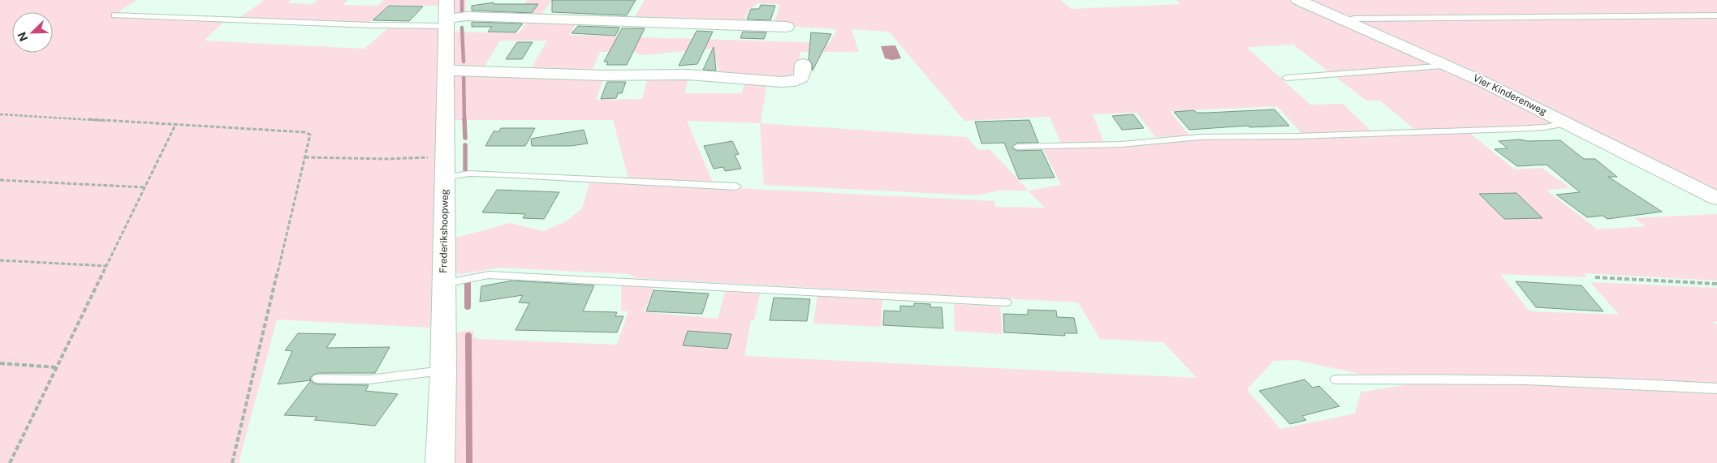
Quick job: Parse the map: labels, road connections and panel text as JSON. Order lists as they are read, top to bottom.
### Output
{
  "streets": {
    "street": ["Vier Kinderenweg", "Frederikshoopweg"]
  },
  "north": "bottom left"
}
